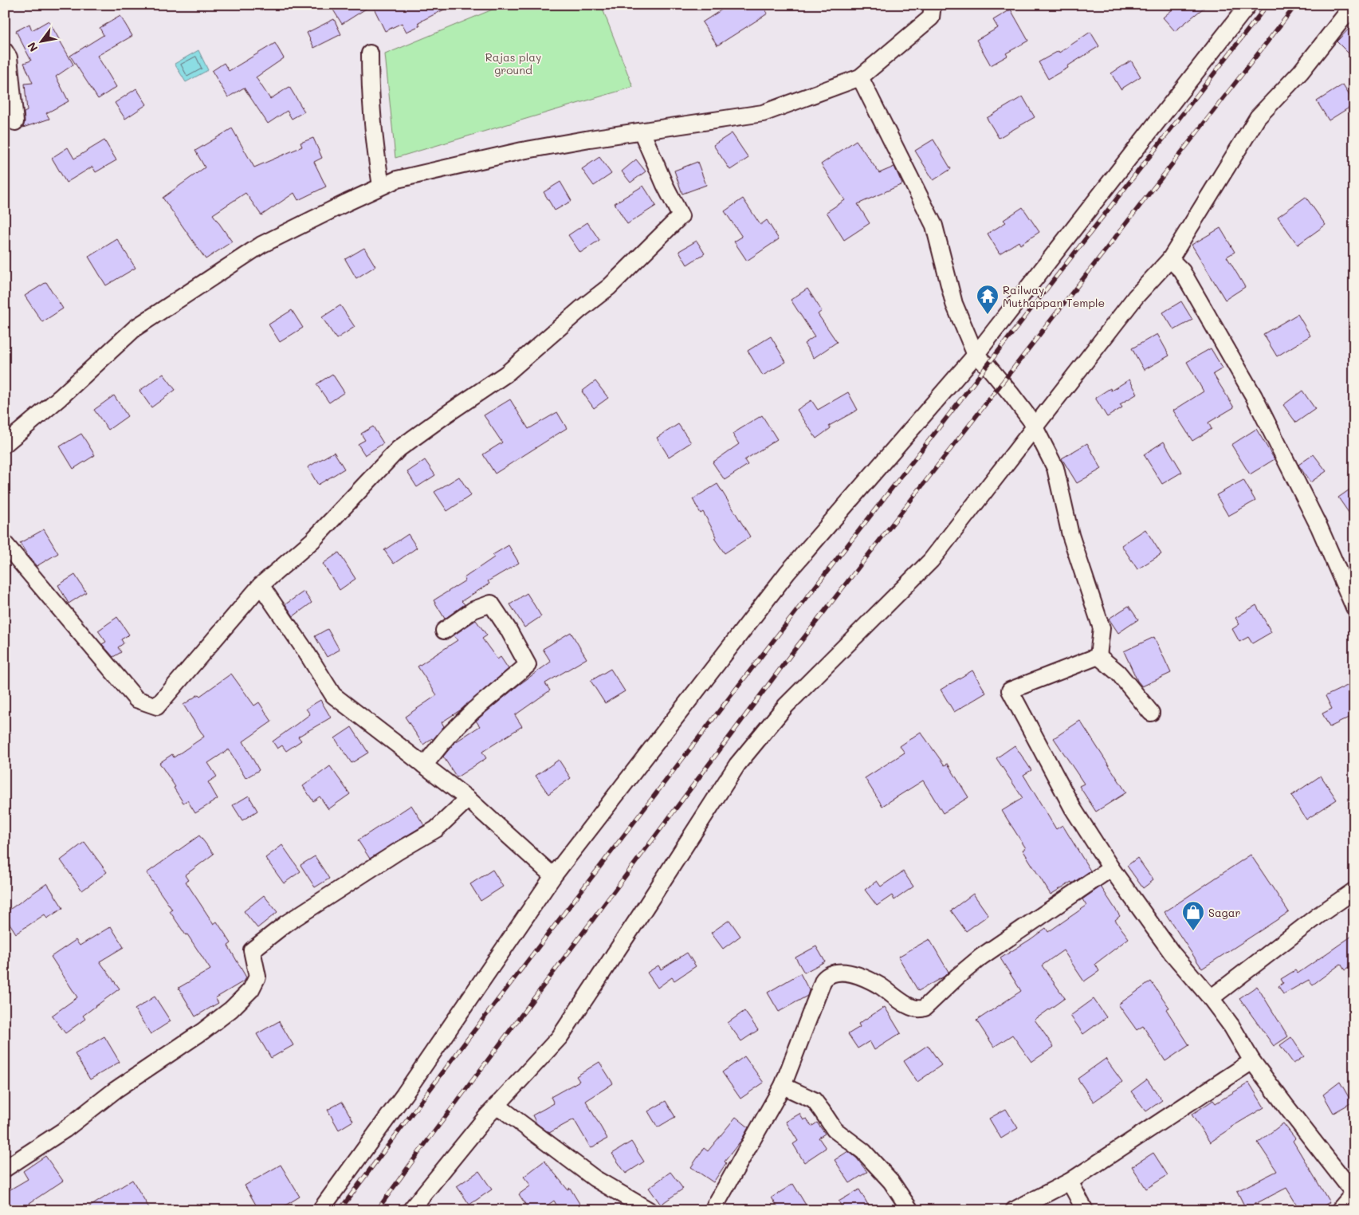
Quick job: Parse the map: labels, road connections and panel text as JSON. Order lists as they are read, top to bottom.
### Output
{
  "parks": ["Rajas play ground"],
  "places": {
    "temple": ["Railway Muthappan Temple"],
    "shop": ["Sagar"]
  },
  "north": "bottom left"
}
